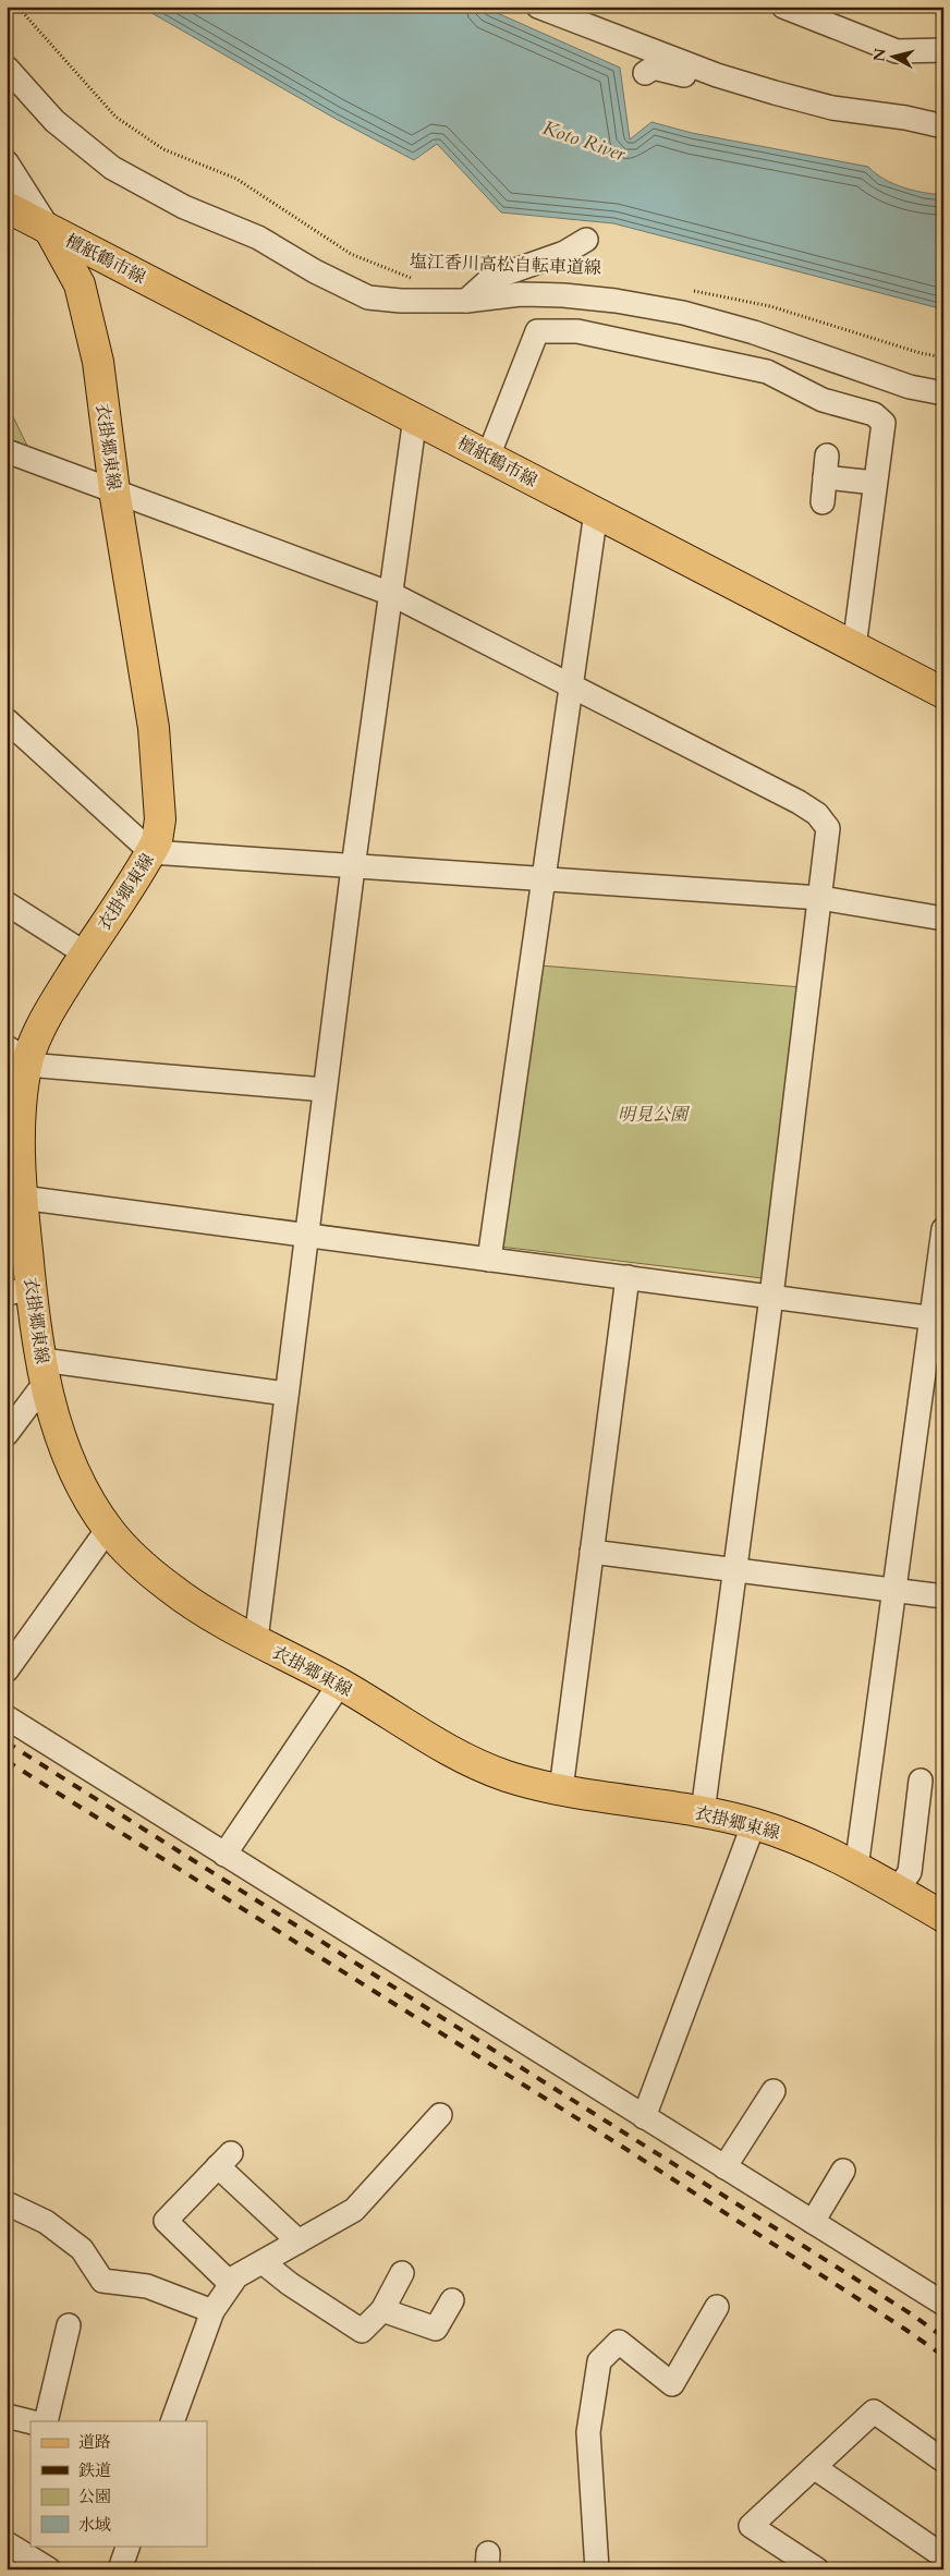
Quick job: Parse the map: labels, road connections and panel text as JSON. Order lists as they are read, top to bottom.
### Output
{
  "streets": {
    "main road": ["檀紙鶴市線", "衣掛郷東線"],
    "path": ["塩江香川高松自転車道線"]
  },
  "crossings": [
    ["檀紙鶴市線", "衣掛郷東線"]
  ],
  "water": ["Koto River"],
  "parks": ["明見公園"],
  "legend": [
    "道路",
    "鉄道",
    "公園",
    "水域"
  ],
  "north": "left"
}
